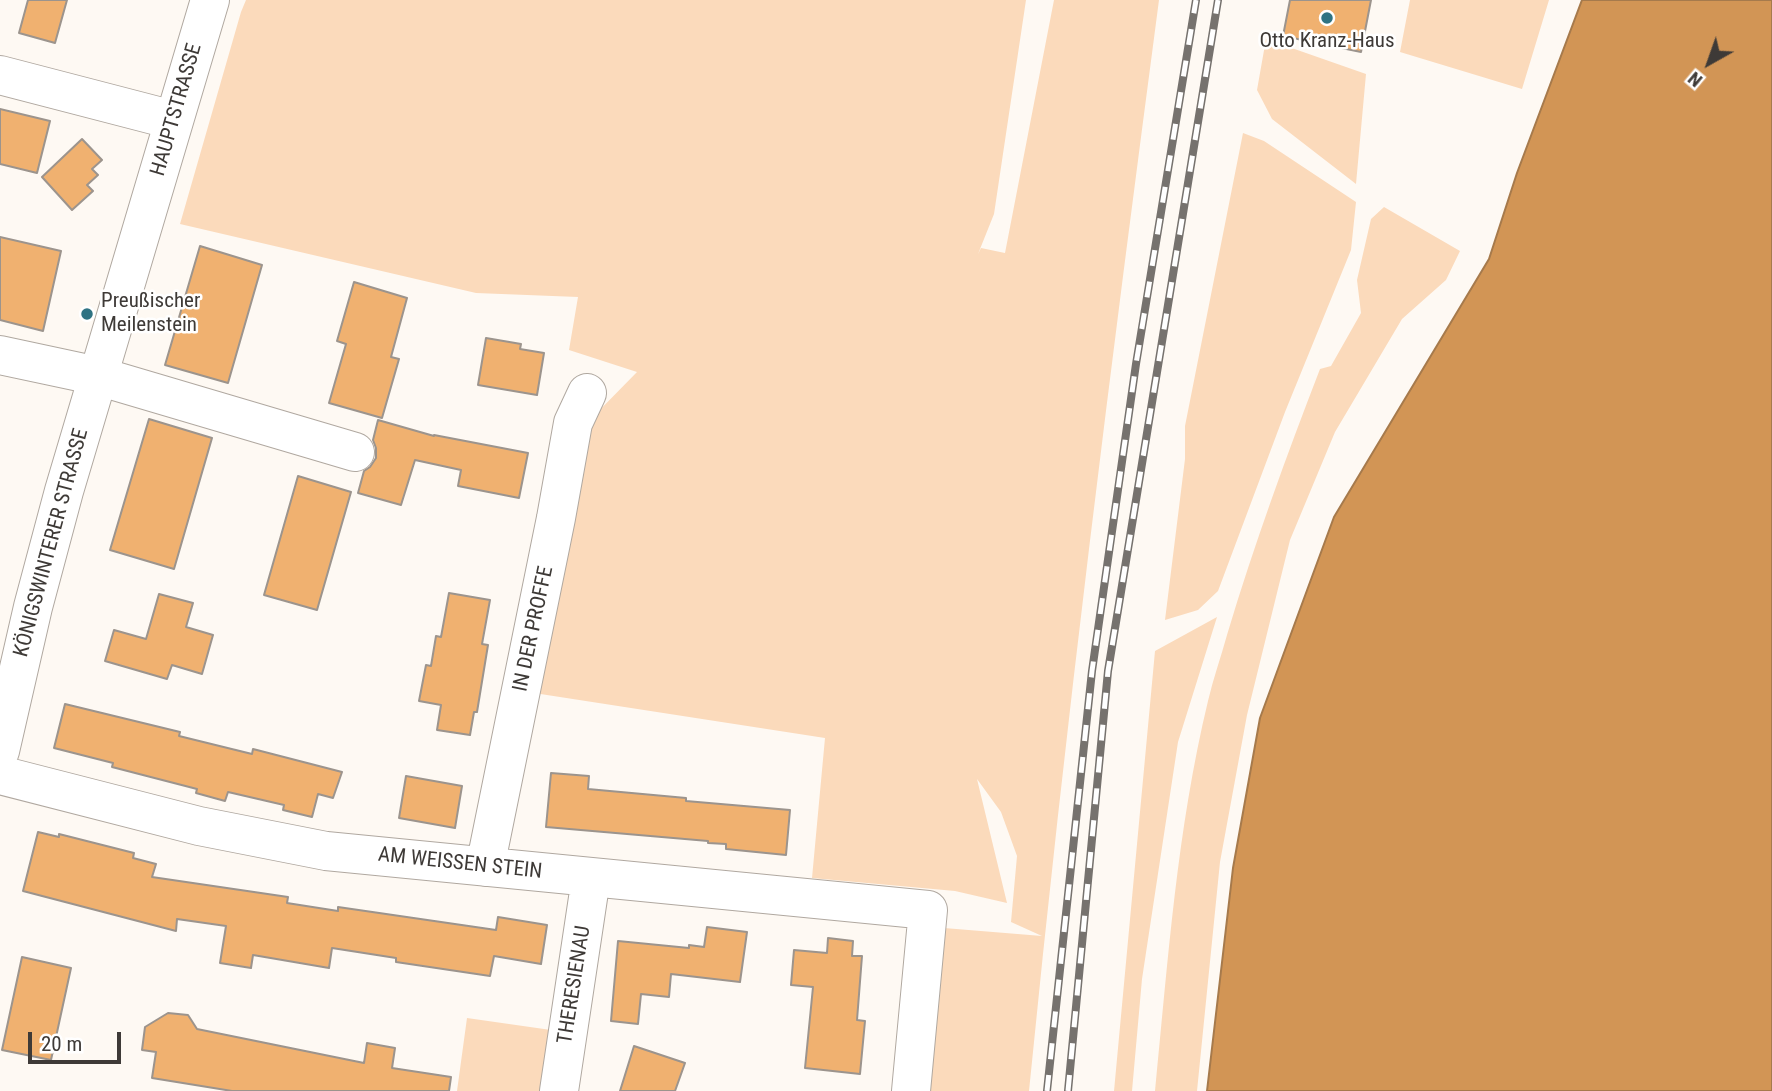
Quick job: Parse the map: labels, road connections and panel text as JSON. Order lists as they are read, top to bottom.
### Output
{
  "streets": {
    "street": [
      "HAUPTSTRASSE",
      "KÖNIGSWINTERER STRASSE",
      "IN DER PROFFE",
      "AM WEISSEN STEIN",
      "THERESIENAU"
    ]
  },
  "crossings": [
    ["HAUPTSTRASSE", "KÖNIGSWINTERER STRASSE"],
    ["IN DER PROFFE", "AM WEISSEN STEIN"],
    ["AM WEISSEN STEIN", "THERESIENAU"]
  ],
  "places": ["Otto Kranz-Haus", "Preußischer Meilenstein"],
  "scale_bar": "20 m",
  "north": "bottom left"
}
